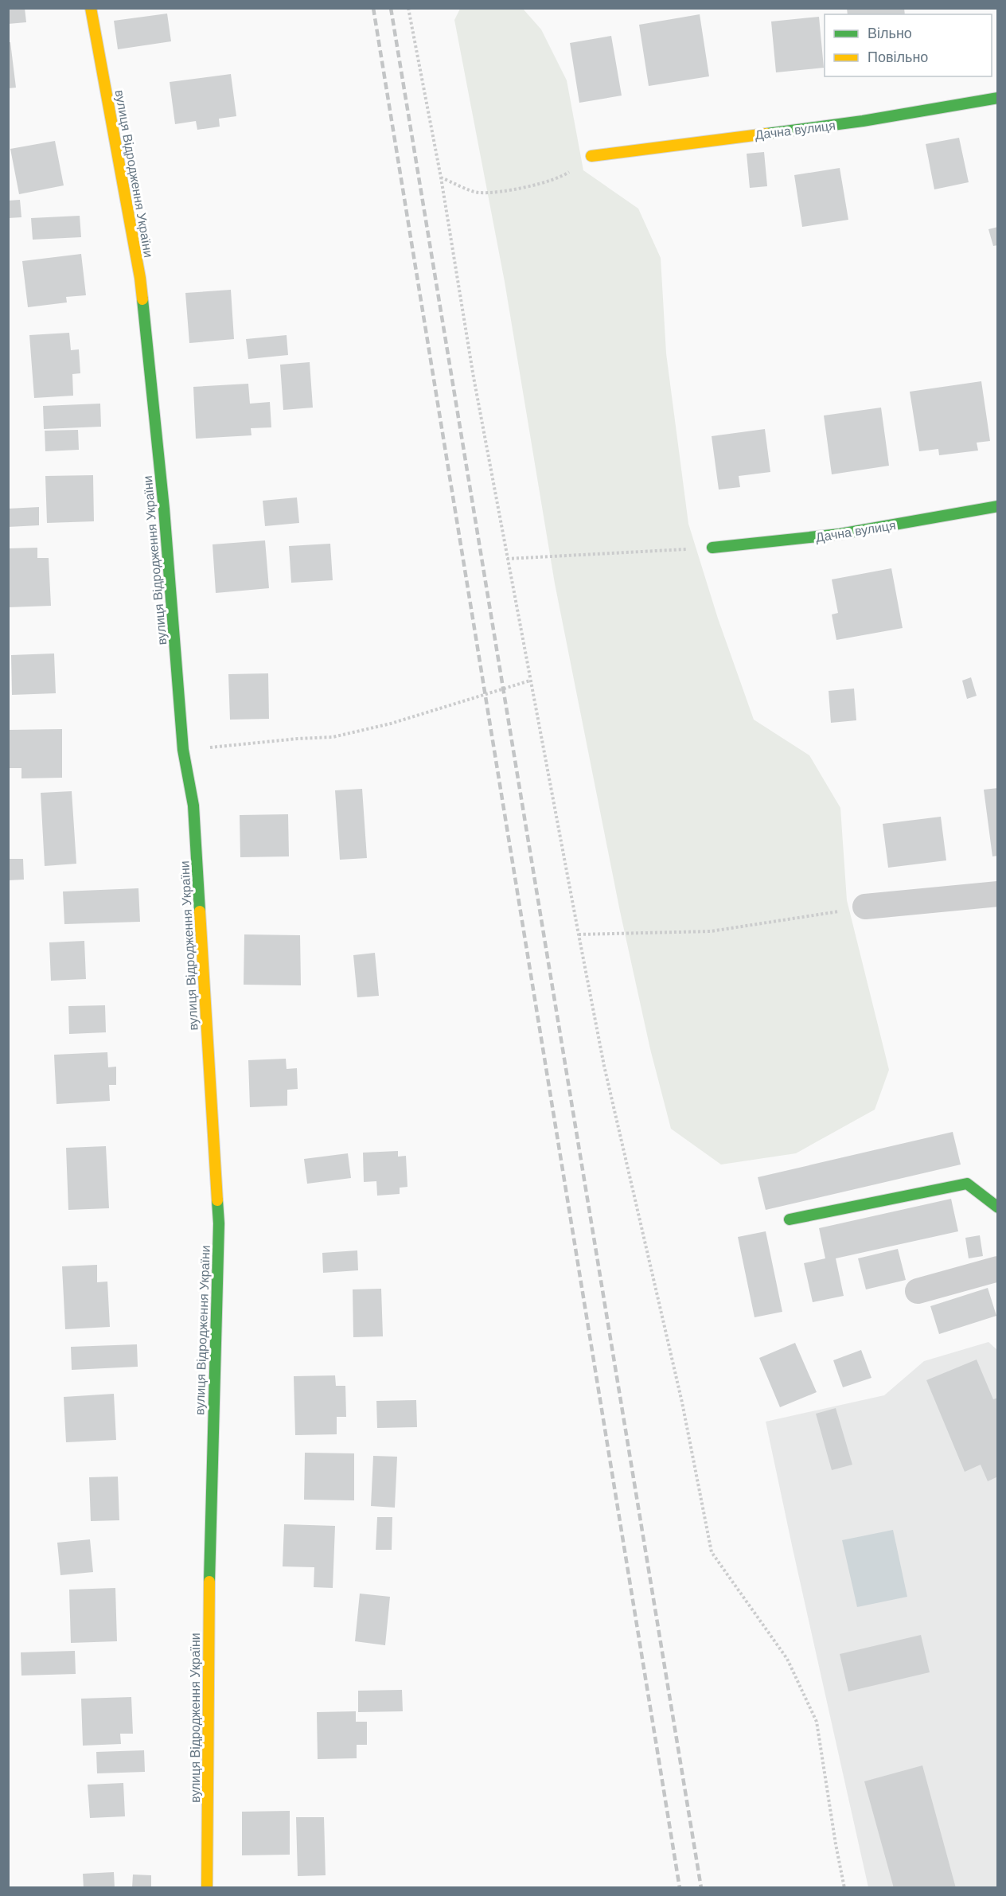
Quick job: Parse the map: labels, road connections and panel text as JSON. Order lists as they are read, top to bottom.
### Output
{
  "streets": {
    "street": ["Дачна вулиця", "вулиця Відродження України"]
  },
  "legend": ["Вільно", "Повільно"]
}
